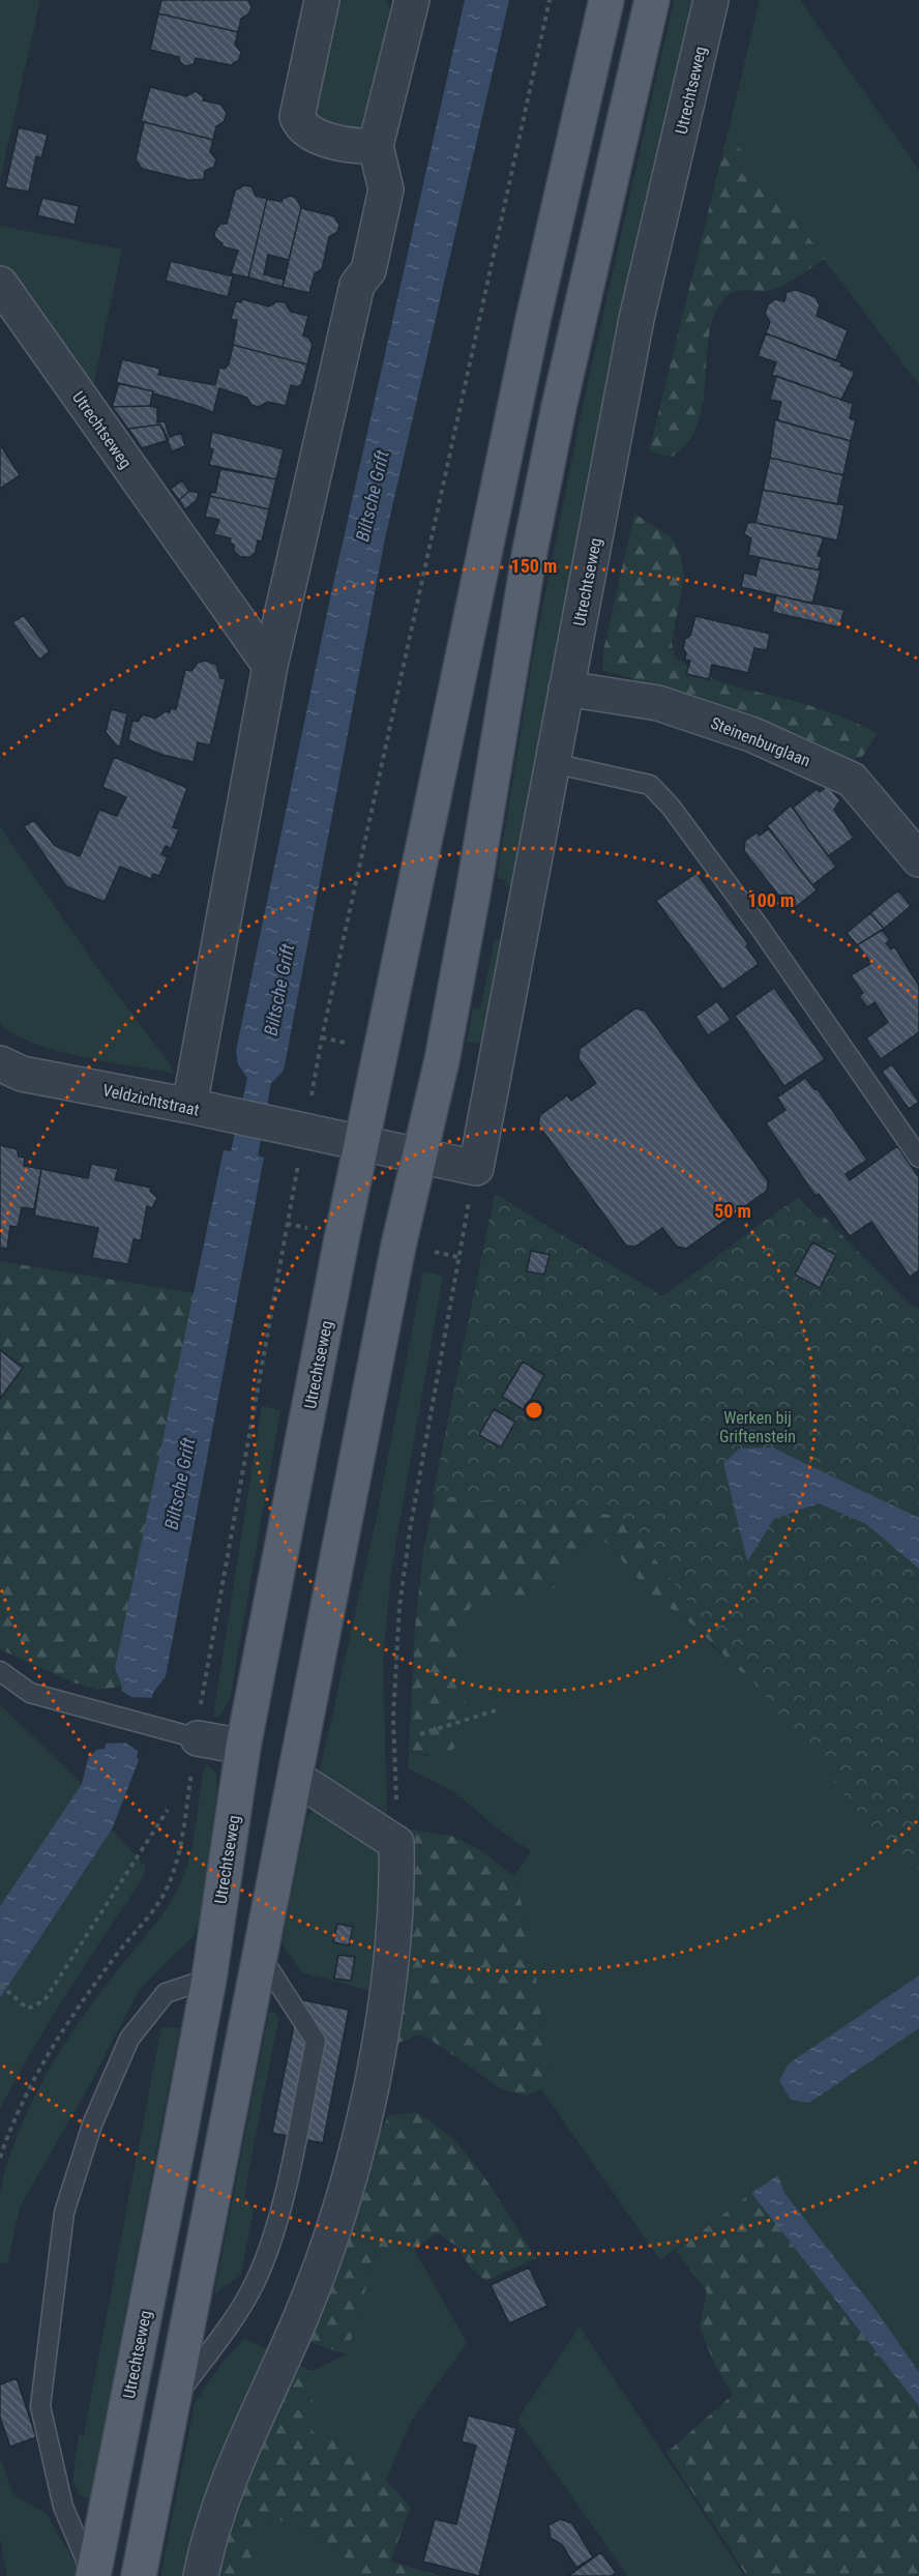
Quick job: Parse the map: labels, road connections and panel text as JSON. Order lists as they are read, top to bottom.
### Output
{
  "streets": {
    "main road": ["Utrechtseweg"],
    "street": ["Steinenburglaan", "Veldzichtstraat"]
  },
  "crossings": [
    ["Utrechtseweg", "Steinenburglaan"]
  ],
  "water": ["Biltsche Grift"],
  "parks": ["Werken bij Griftenstein"],
  "rings": ["150 m", "100 m", "50 m"]
}
